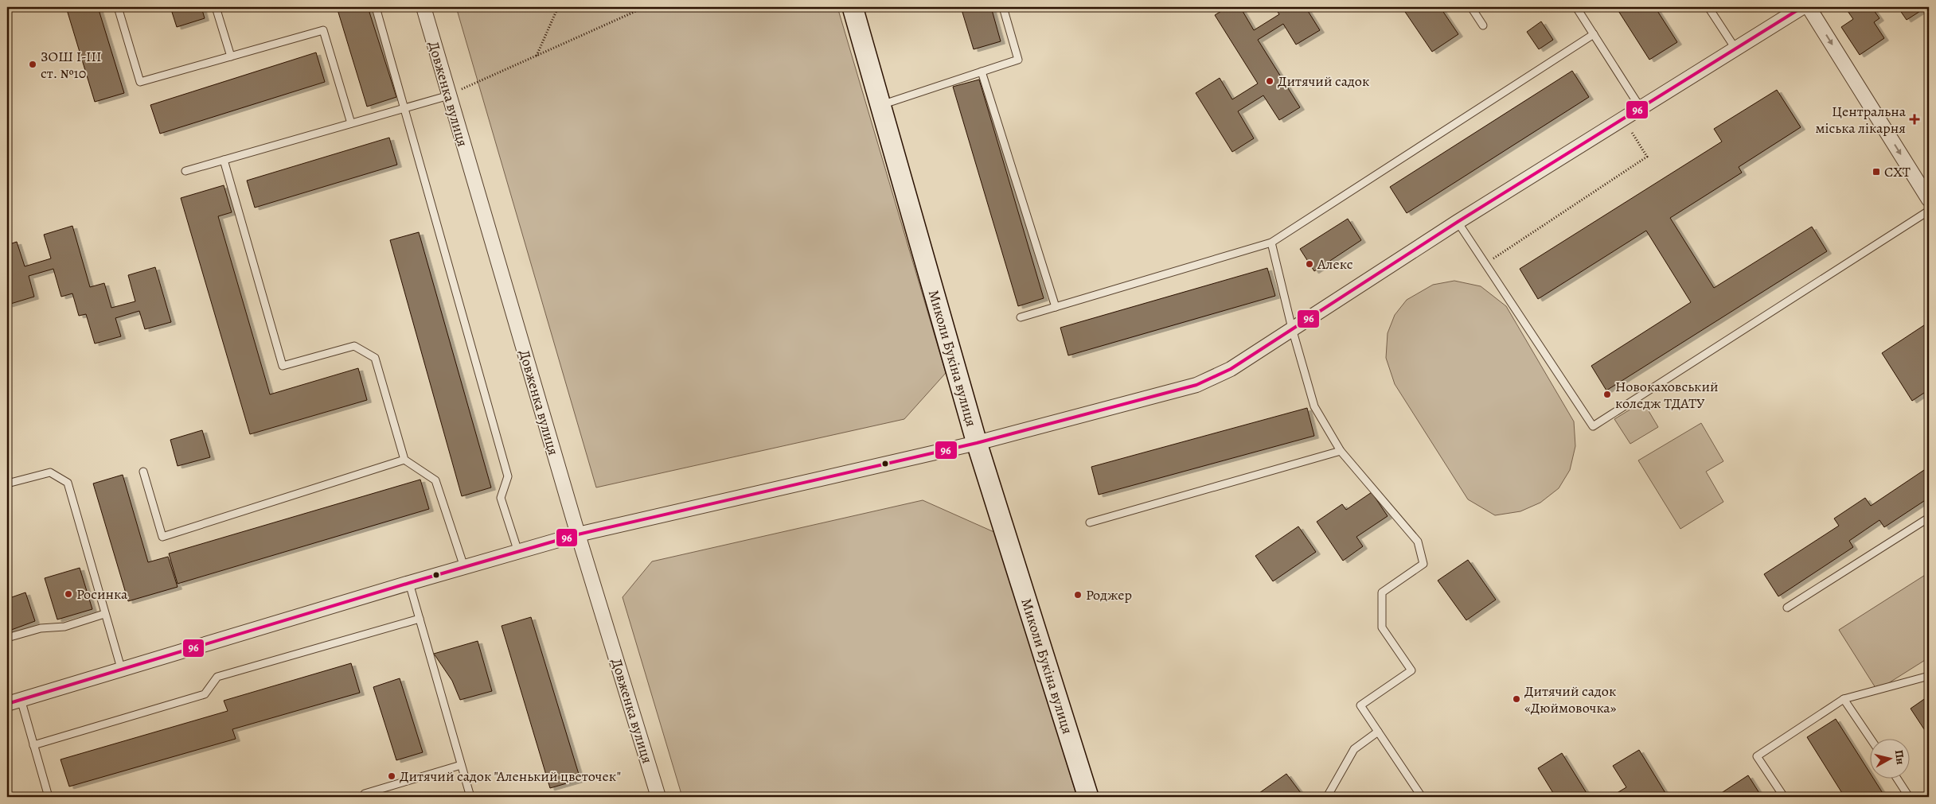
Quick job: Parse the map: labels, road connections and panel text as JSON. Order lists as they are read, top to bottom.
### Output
{
  "streets": {
    "street": ["Довженка вулиця", "Миколи Букіна вулиця"]
  },
  "places": {
    "other": [
      "ЗОШ І-ІІІ ст. №10",
      "Дитячий садок",
      "Алекс",
      "Новокаховський коледж ТДАТУ",
      "Росинка",
      "Роджер",
      "Дитячий садок «Дюймовочка»",
      "Дитячий садок \"Аленький цветочек\""
    ],
    "health": ["Центральна міська лікарня"],
    "transit": ["СХТ"]
  },
  "lines": ["transit line 96"],
  "north": "right"
}
